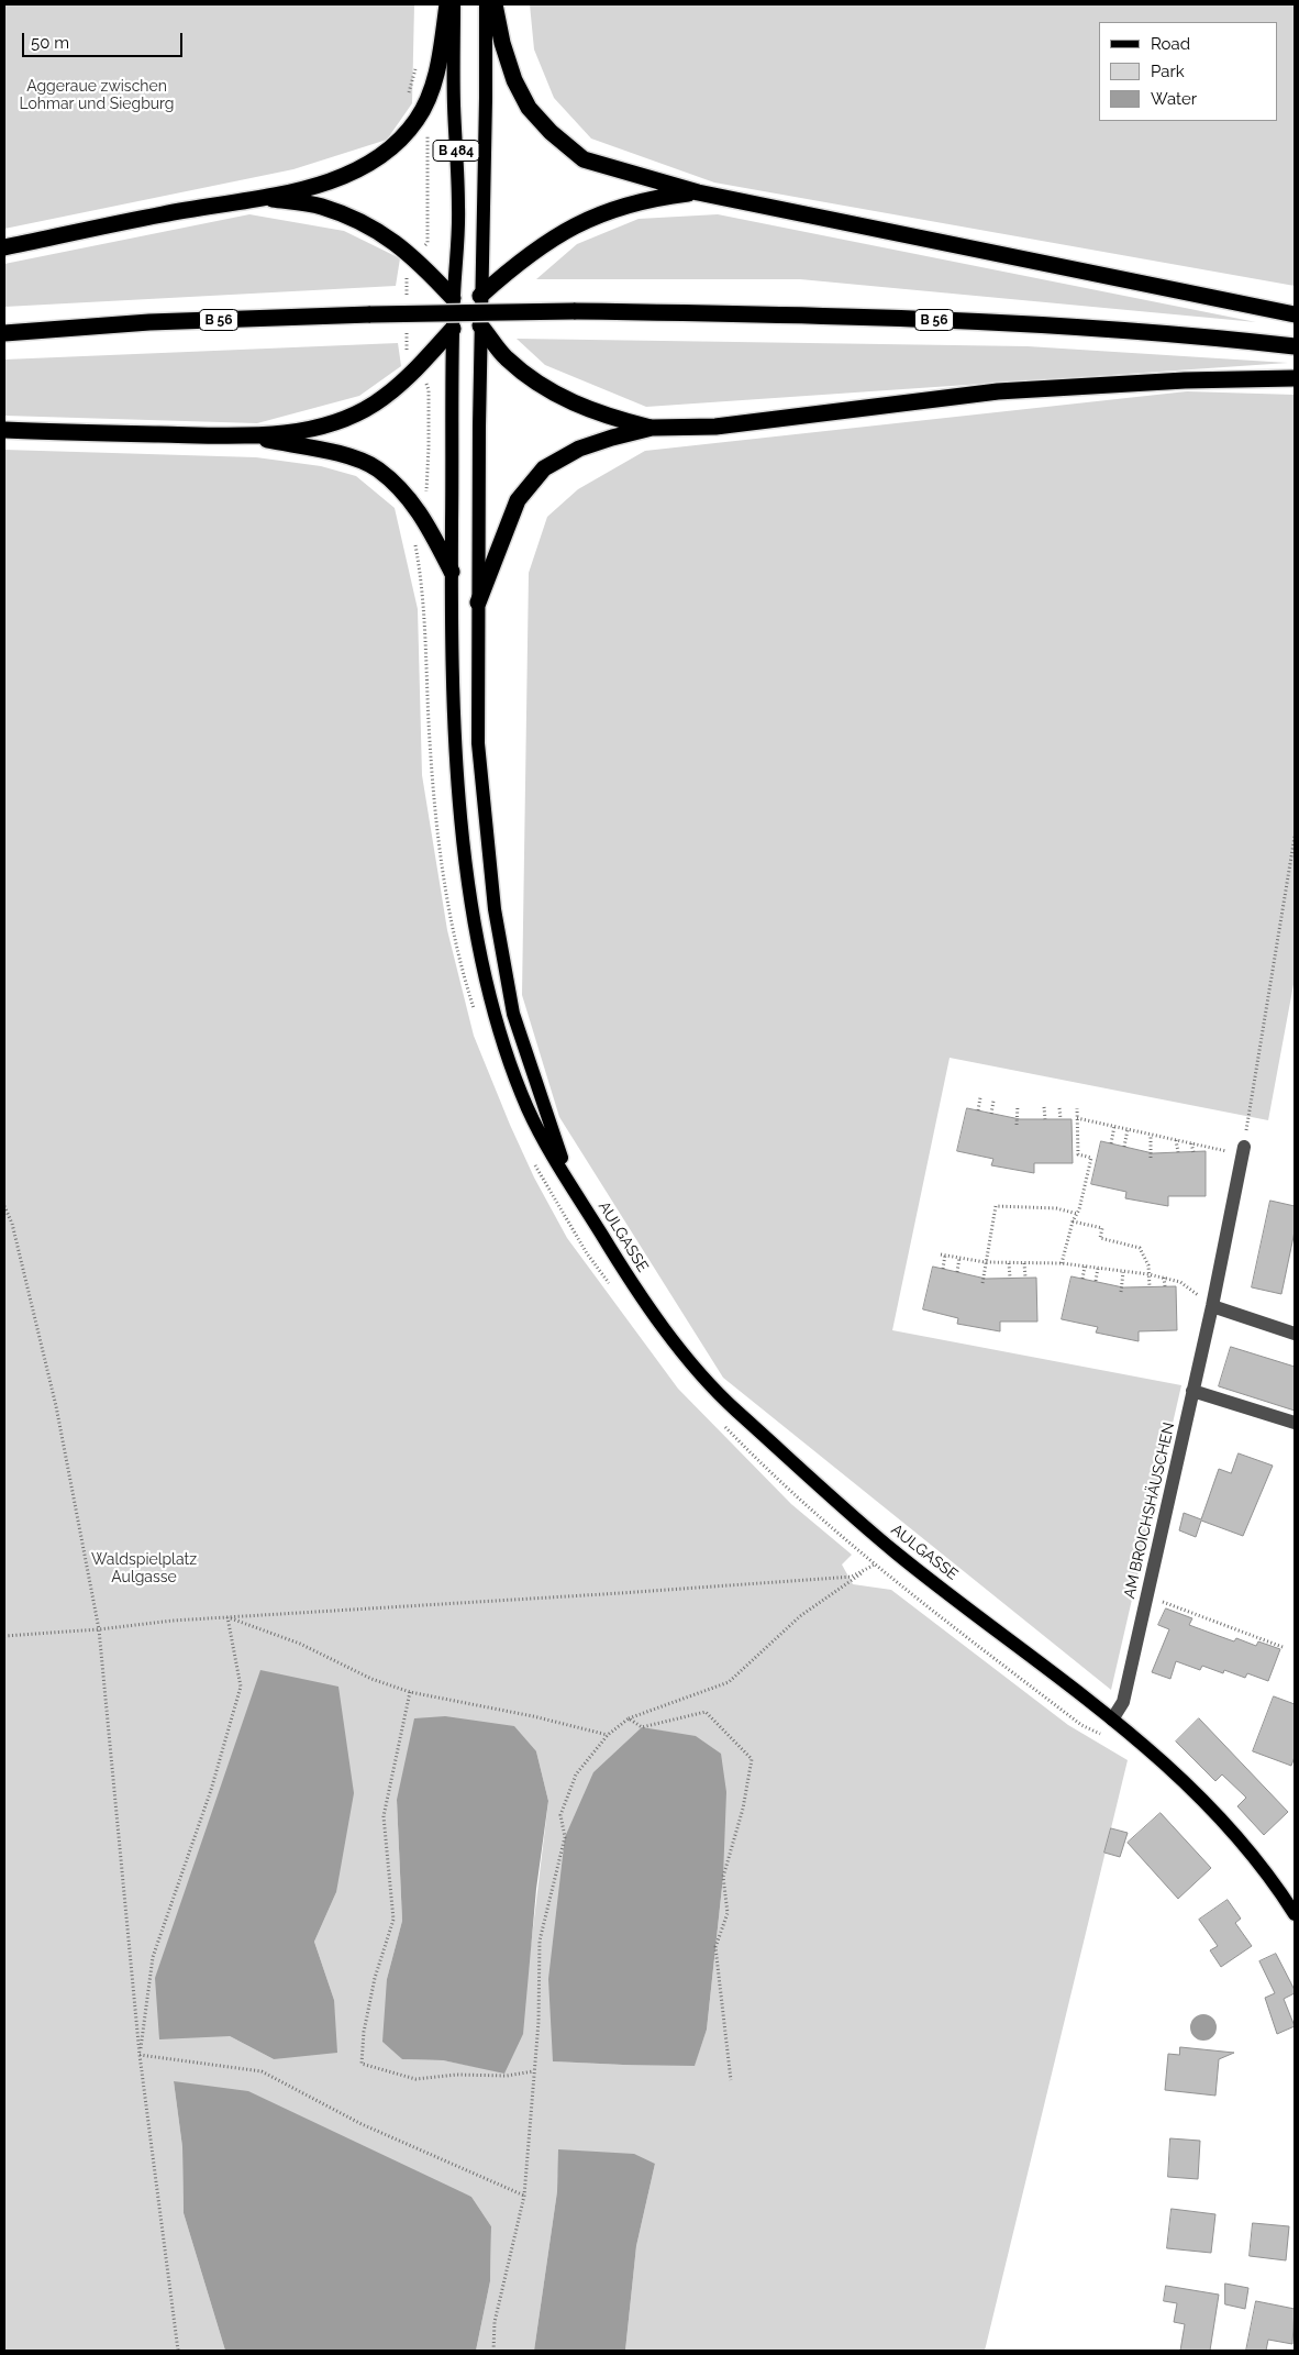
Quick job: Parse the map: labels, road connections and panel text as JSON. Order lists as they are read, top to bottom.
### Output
{
  "streets": {
    "highway": ["B 56"],
    "main road": ["B 484", "AULGASSE"],
    "street": ["AM BROICHSHÄUSCHEN"]
  },
  "crossings": [
    ["AULGASSE", "AM BROICHSHÄUSCHEN"]
  ],
  "parks": ["Aggeraue zwischen Lohmar und Siegburg", "Waldspielplatz Aulgasse"],
  "legend": ["Road", "Park", "Water"],
  "scale_bar": "50 m"
}
